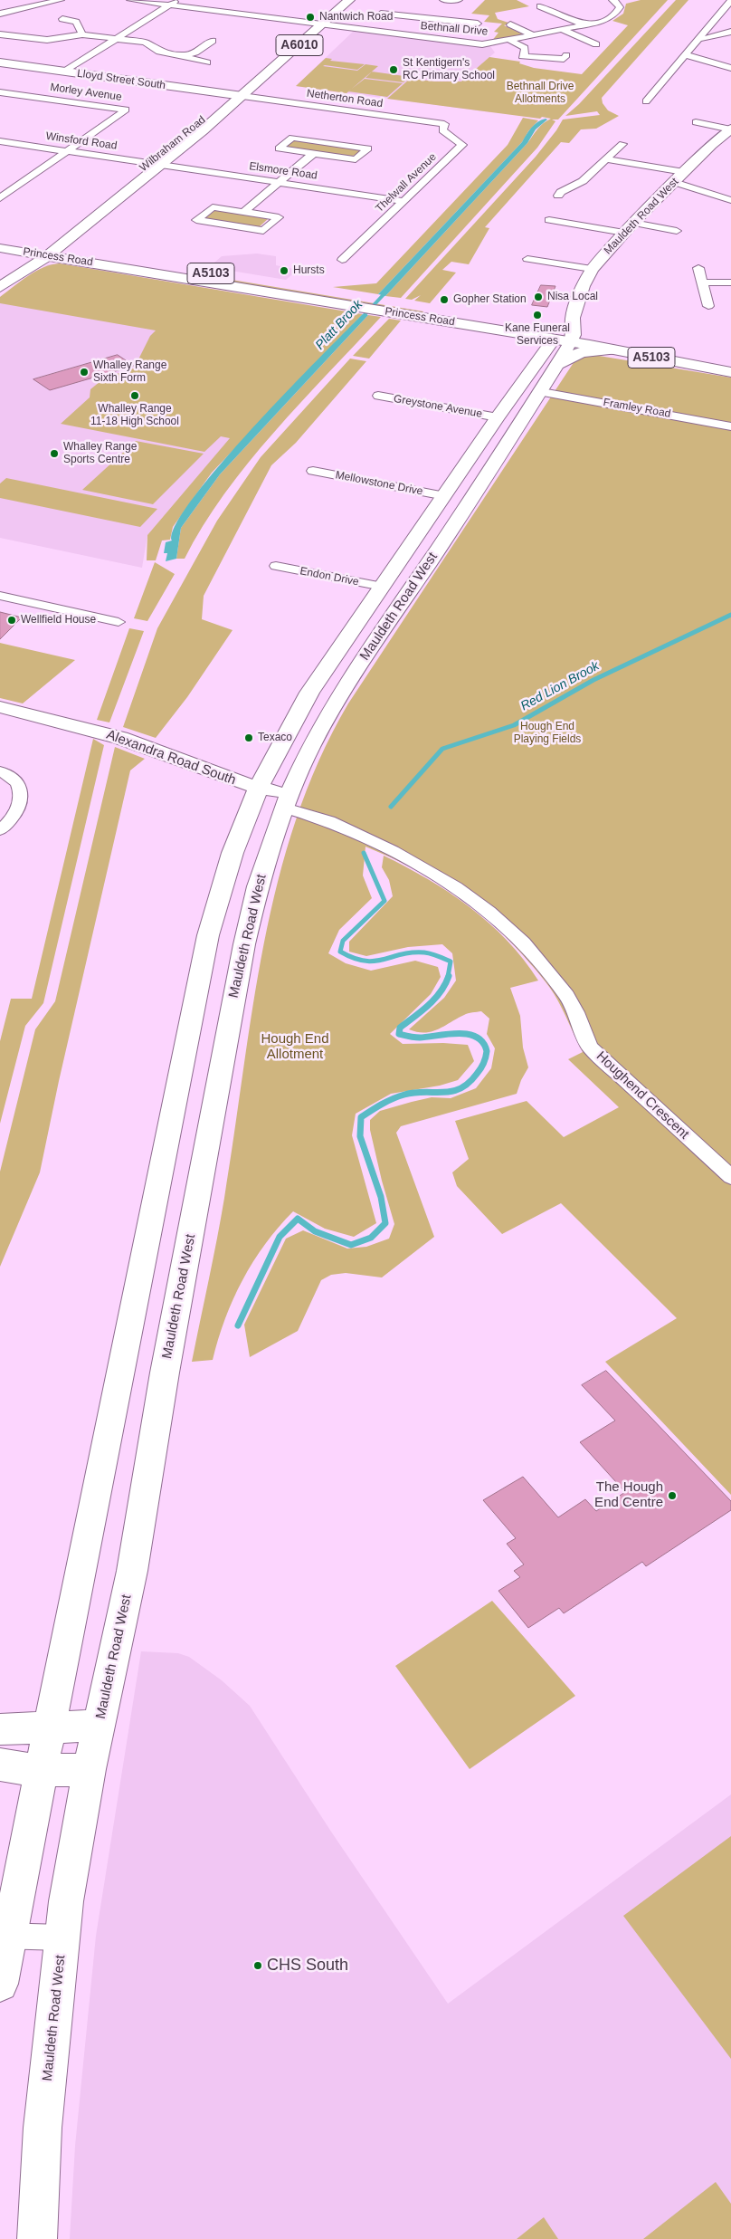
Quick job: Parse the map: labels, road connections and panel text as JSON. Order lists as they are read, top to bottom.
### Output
{
  "streets": {
    "main road": [
      "A6010",
      "Lloyd Street South",
      "Wilbraham Road",
      "Mauldeth Road West",
      "Princess Road",
      "A5103",
      "Alexandra Road South"
    ],
    "street": [
      "Bethnall Drive",
      "Morley Avenue",
      "Netherton Road",
      "Winsford Road",
      "Elsmore Road",
      "Thelwall Avenue",
      "Greystone Avenue",
      "Framley Road",
      "Mellowstone Drive",
      "Endon Drive",
      "Houghend Crescent"
    ]
  },
  "crossings": [
    ["Bethnall Drive", "Wilbraham Road"],
    ["A6010", "Wilbraham Road"],
    ["A6010", "Princess Road"],
    ["Lloyd Street South", "Netherton Road"],
    ["Lloyd Street South", "Wilbraham Road"],
    ["Morley Avenue", "Winsford Road"],
    ["Netherton Road", "Wilbraham Road"],
    ["Netherton Road", "Thelwall Avenue"],
    ["Winsford Road", "Wilbraham Road"],
    ["Winsford Road", "Elsmore Road"],
    ["Wilbraham Road", "Elsmore Road"],
    ["Wilbraham Road", "Princess Road"],
    ["Elsmore Road", "Thelwall Avenue"],
    ["Mauldeth Road West", "Princess Road"],
    ["Mauldeth Road West", "Greystone Avenue"],
    ["Mauldeth Road West", "Mellowstone Drive"],
    ["Mauldeth Road West", "Endon Drive"],
    ["Mauldeth Road West", "Alexandra Road South"],
    ["Mauldeth Road West", "Houghend Crescent"],
    ["Alexandra Road South", "Houghend Crescent"]
  ],
  "water": ["Platt Brook", "Red Lion Brook"],
  "parks": ["Bethnall Drive Allotments", "Hough End Playing Fields", "Hough End Allotment"],
  "places": [
    "Nantwich Road",
    "St Kentigern's RC Primary School",
    "Hursts",
    "Nisa Local",
    "Gopher Station",
    "Kane Funeral Services",
    "Whalley Range Sixth Form",
    "Whalley Range 11-18 High School",
    "Whalley Range Sports Centre",
    "Wellfield House",
    "Texaco",
    "The Hough End Centre",
    "CHS South"
  ]
}
